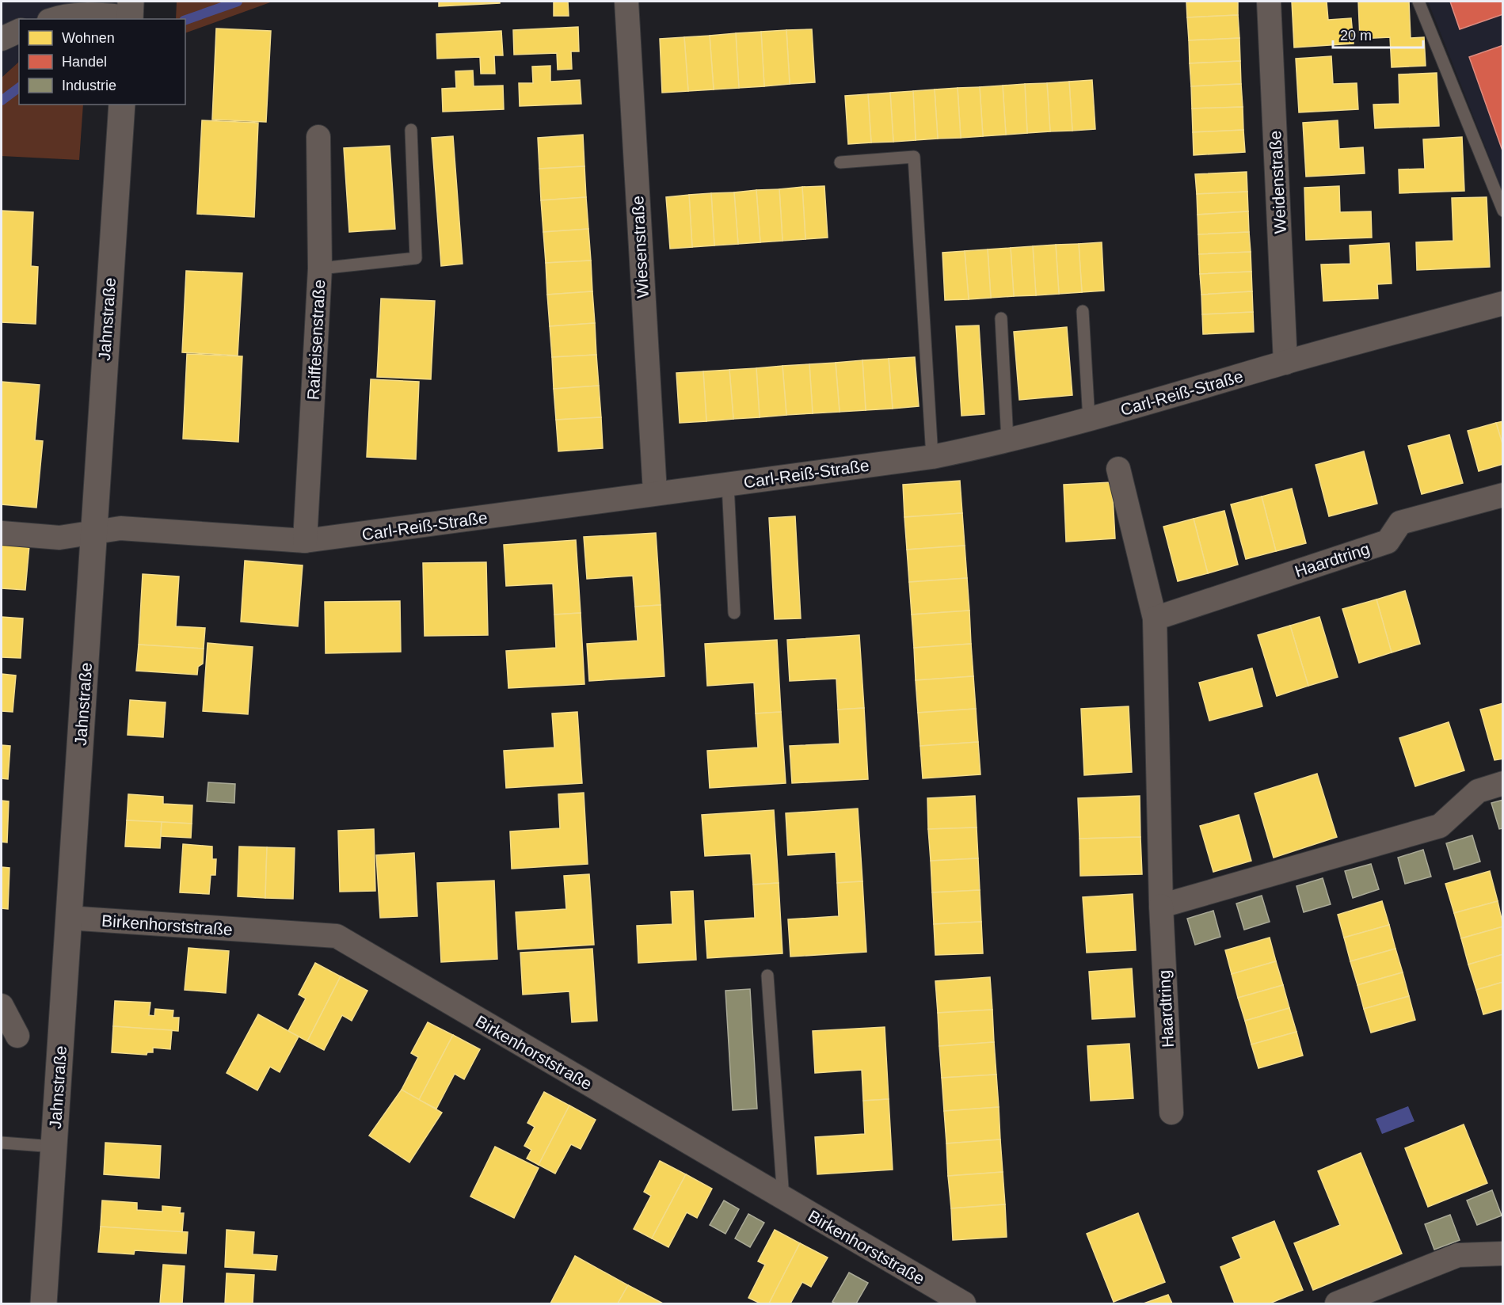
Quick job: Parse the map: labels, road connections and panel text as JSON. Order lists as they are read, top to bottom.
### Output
{
  "streets": {
    "street": [
      "Weidenstraße",
      "Wiesenstraße",
      "Jahnstraße",
      "Raiffeisenstraße",
      "Carl-Reiß-Straße",
      "Haardtring",
      "Birkenhorststraße"
    ]
  },
  "crossings": [
    ["Weidenstraße", "Carl-Reiß-Straße"],
    ["Wiesenstraße", "Carl-Reiß-Straße"],
    ["Jahnstraße", "Carl-Reiß-Straße"],
    ["Jahnstraße", "Birkenhorststraße"],
    ["Raiffeisenstraße", "Carl-Reiß-Straße"]
  ],
  "legend": ["Wohnen", "Handel", "Industrie"],
  "scale_bar": "20 m"
}
